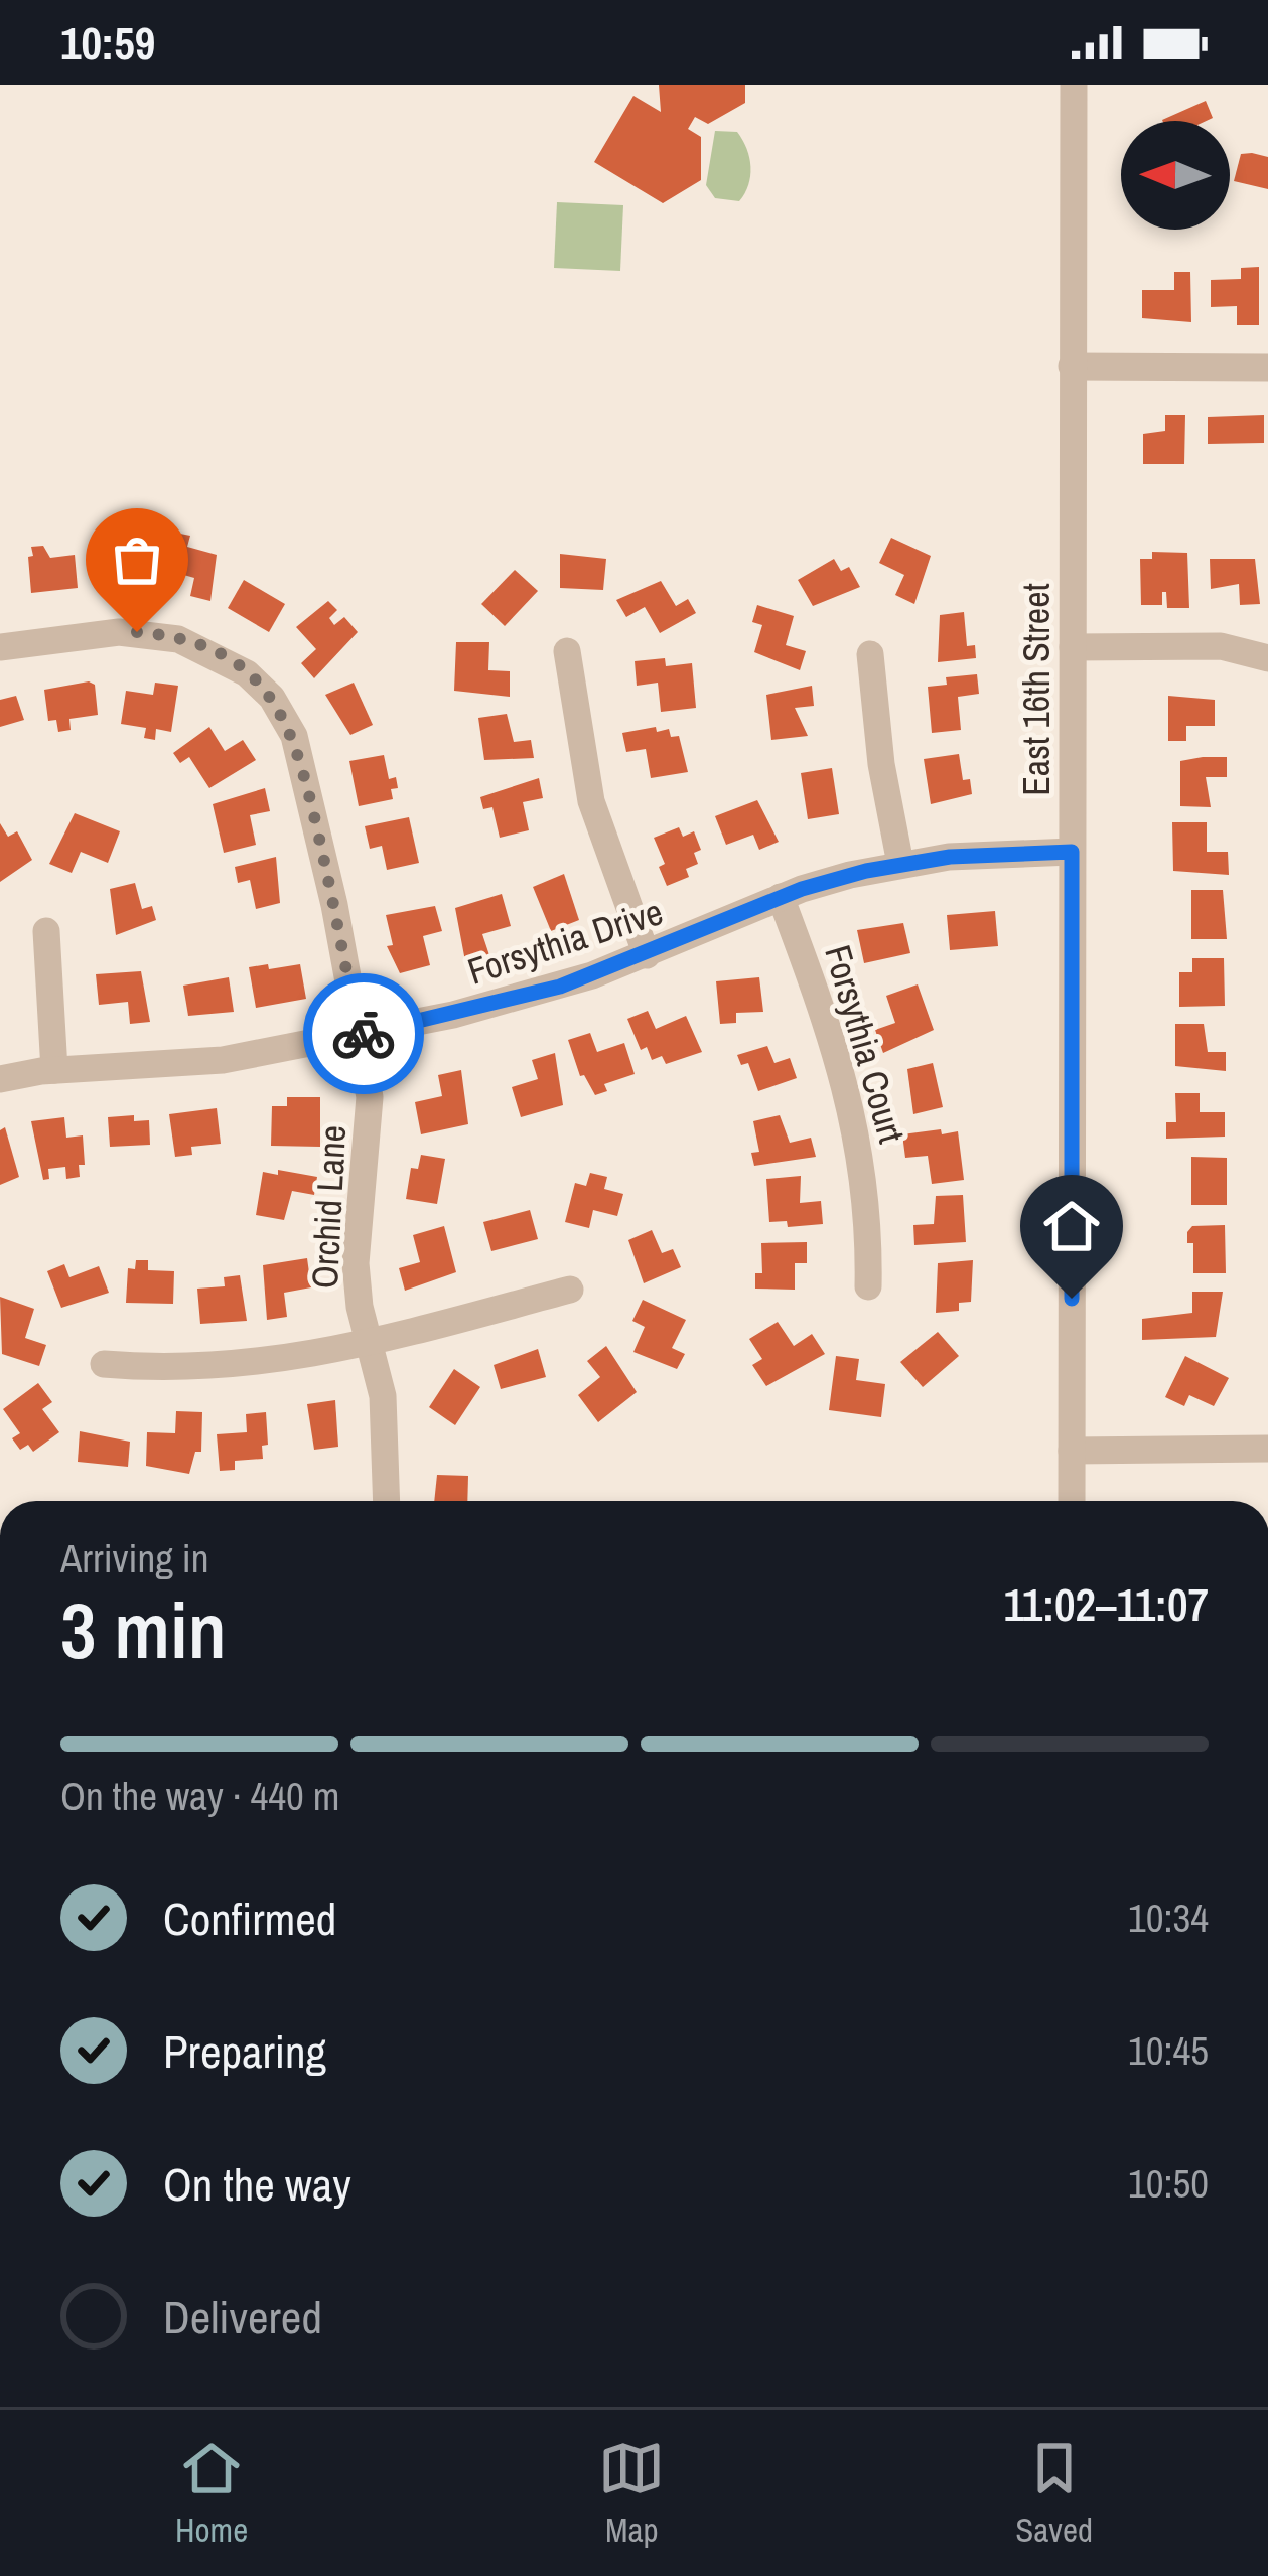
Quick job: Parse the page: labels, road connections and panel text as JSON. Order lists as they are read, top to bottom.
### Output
{
  "streets": {
    "street": [
      "East 16th Street",
      "Forsythia Drive",
      "Forsythia Court",
      "Orchid Lane"
    ]
  },
  "crossings": [
    ["East 16th Street", "Forsythia Drive"],
    ["Forsythia Drive", "Forsythia Court"],
    ["Forsythia Drive", "Orchid Lane"]
  ],
  "north": "left",
  "page": {
    "status": "10:59",
    "heading": ["3 min", "Arriving in", "11:02–11:07"],
    "bar": "On the way · 440 m",
    "list": [
      ["Confirmed", "10:34"],
      ["Preparing", "10:45"],
      ["On the way", "10:50"],
      "Delivered"
    ],
    "tabs": ["Home", "Map", "Saved"]
  }
}
